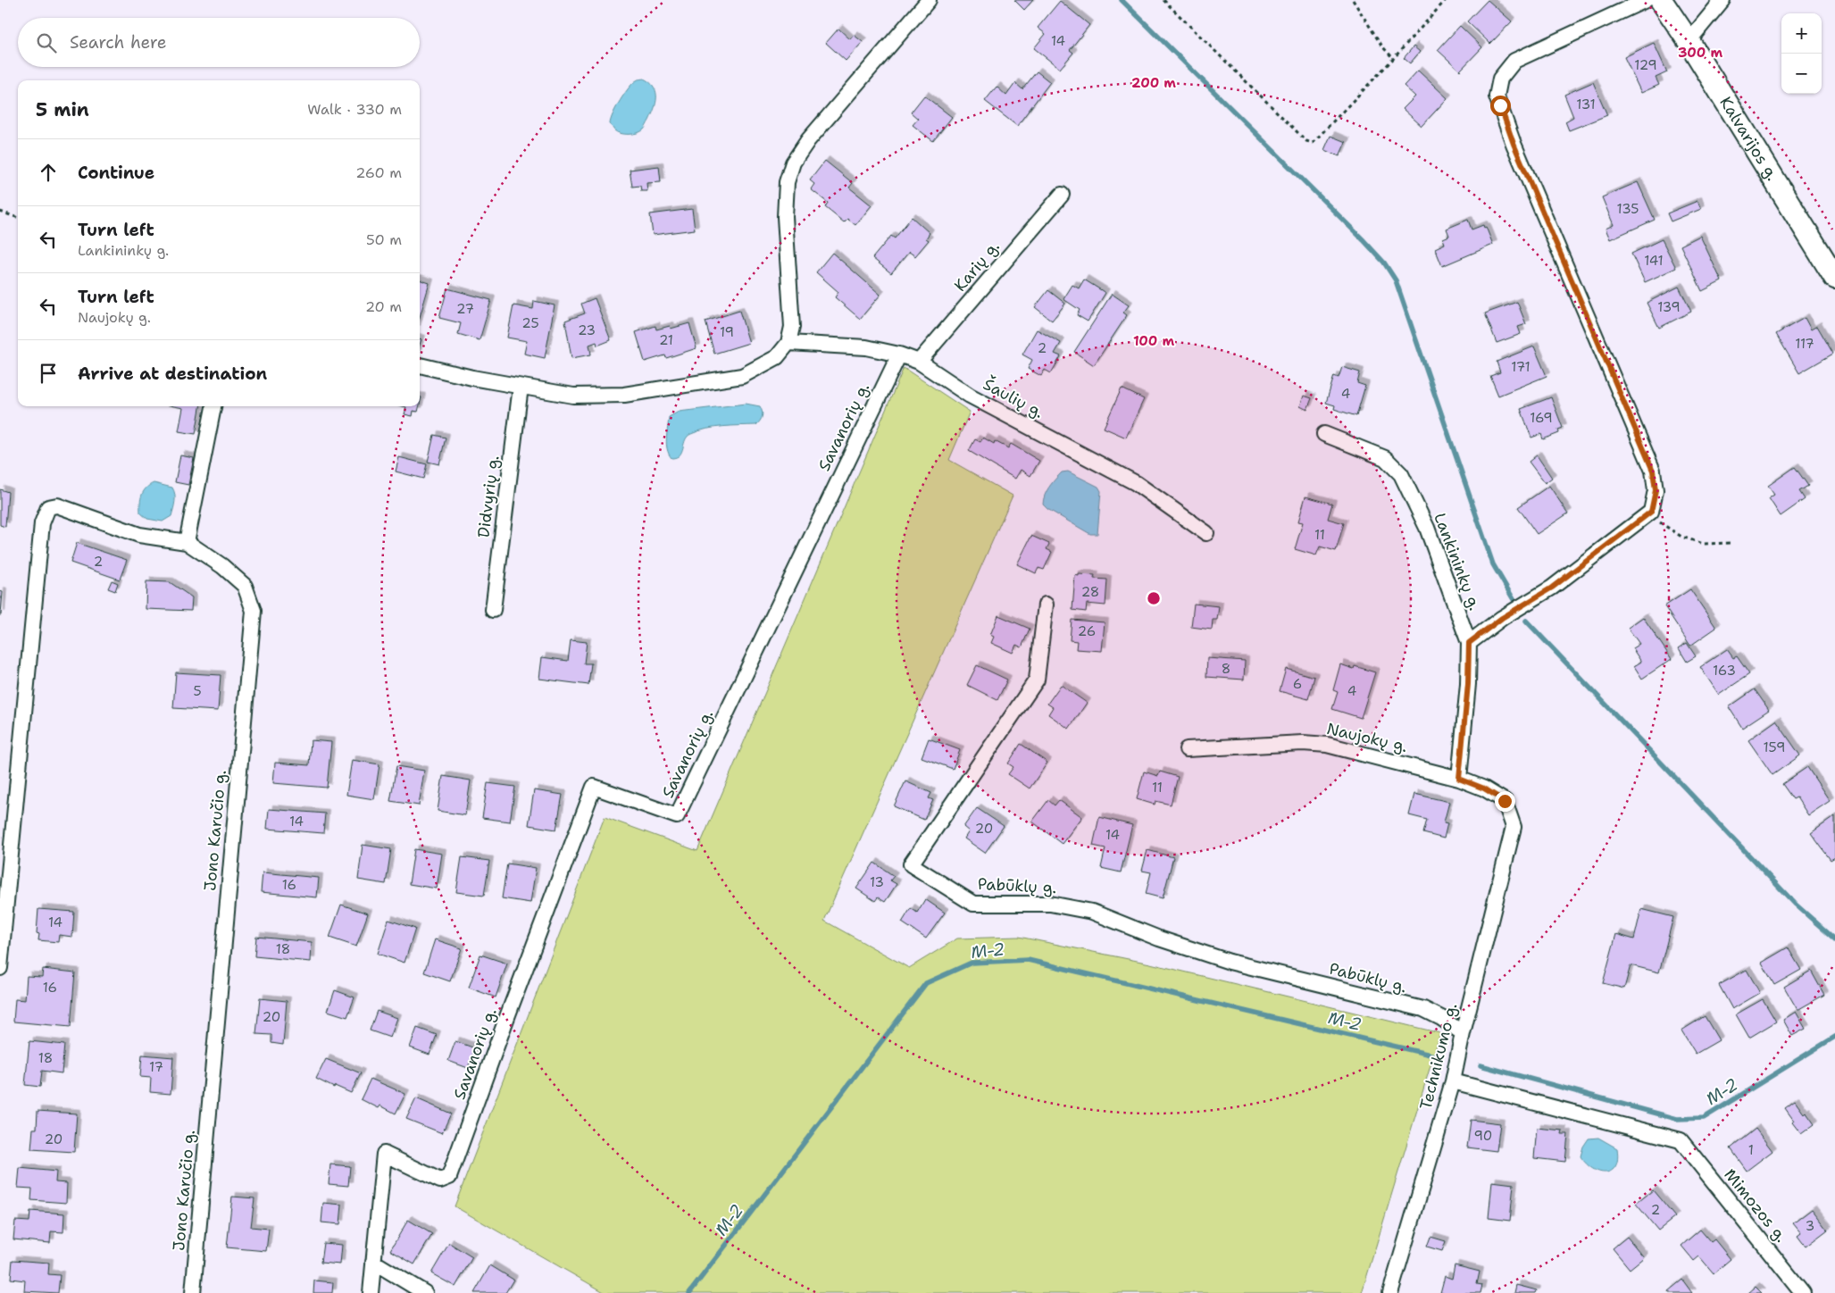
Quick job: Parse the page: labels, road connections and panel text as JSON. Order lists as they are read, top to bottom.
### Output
{
  "streets": {
    "main road": ["Kalvarijos g."],
    "street": [
      "Karių g.",
      "Šaulių g.",
      "Savanorių g.",
      "Didvyrių g.",
      "Lankininkų g.",
      "Naujokų g.",
      "Jono Karučio g.",
      "Pabūklų g.",
      "Technikumo g.",
      "Mimozos g."
    ]
  },
  "crossings": [
    ["Karių g.", "Šaulių g."],
    ["Šaulių g.", "Savanorių g."],
    ["Lankininkų g.", "Naujokų g."],
    ["Naujokų g.", "Technikumo g."],
    ["Pabūklų g.", "Technikumo g."],
    ["Technikumo g.", "Mimozos g."]
  ],
  "water": ["M-2"],
  "house_numbers": [
    "14",
    "129",
    "131",
    "135",
    "141",
    "139",
    "27",
    "25",
    "23",
    "19",
    "21",
    "117",
    "2",
    "171",
    "4",
    "169",
    "11",
    "2",
    "28",
    "26",
    "8",
    "163",
    "6",
    "5",
    "4",
    "159",
    "11",
    "14",
    "20",
    "14",
    "13",
    "16",
    "14",
    "18",
    "16",
    "20",
    "18",
    "17",
    "90",
    "20",
    "1",
    "2",
    "3"
  ],
  "page": {
    "map_buttons": ["+", "−"],
    "search": "Search here",
    "heading": ["5 min", "Walk · 330 m"],
    "list": [
      ["Continue", "260 m"],
      ["Turn left", "Lankininkų g.", "50 m"],
      ["Turn left", "Naujokų g.", "20 m"],
      "Arrive at destination"
    ]
  },
  "rings": ["300 m", "200 m", "100 m"]
}
